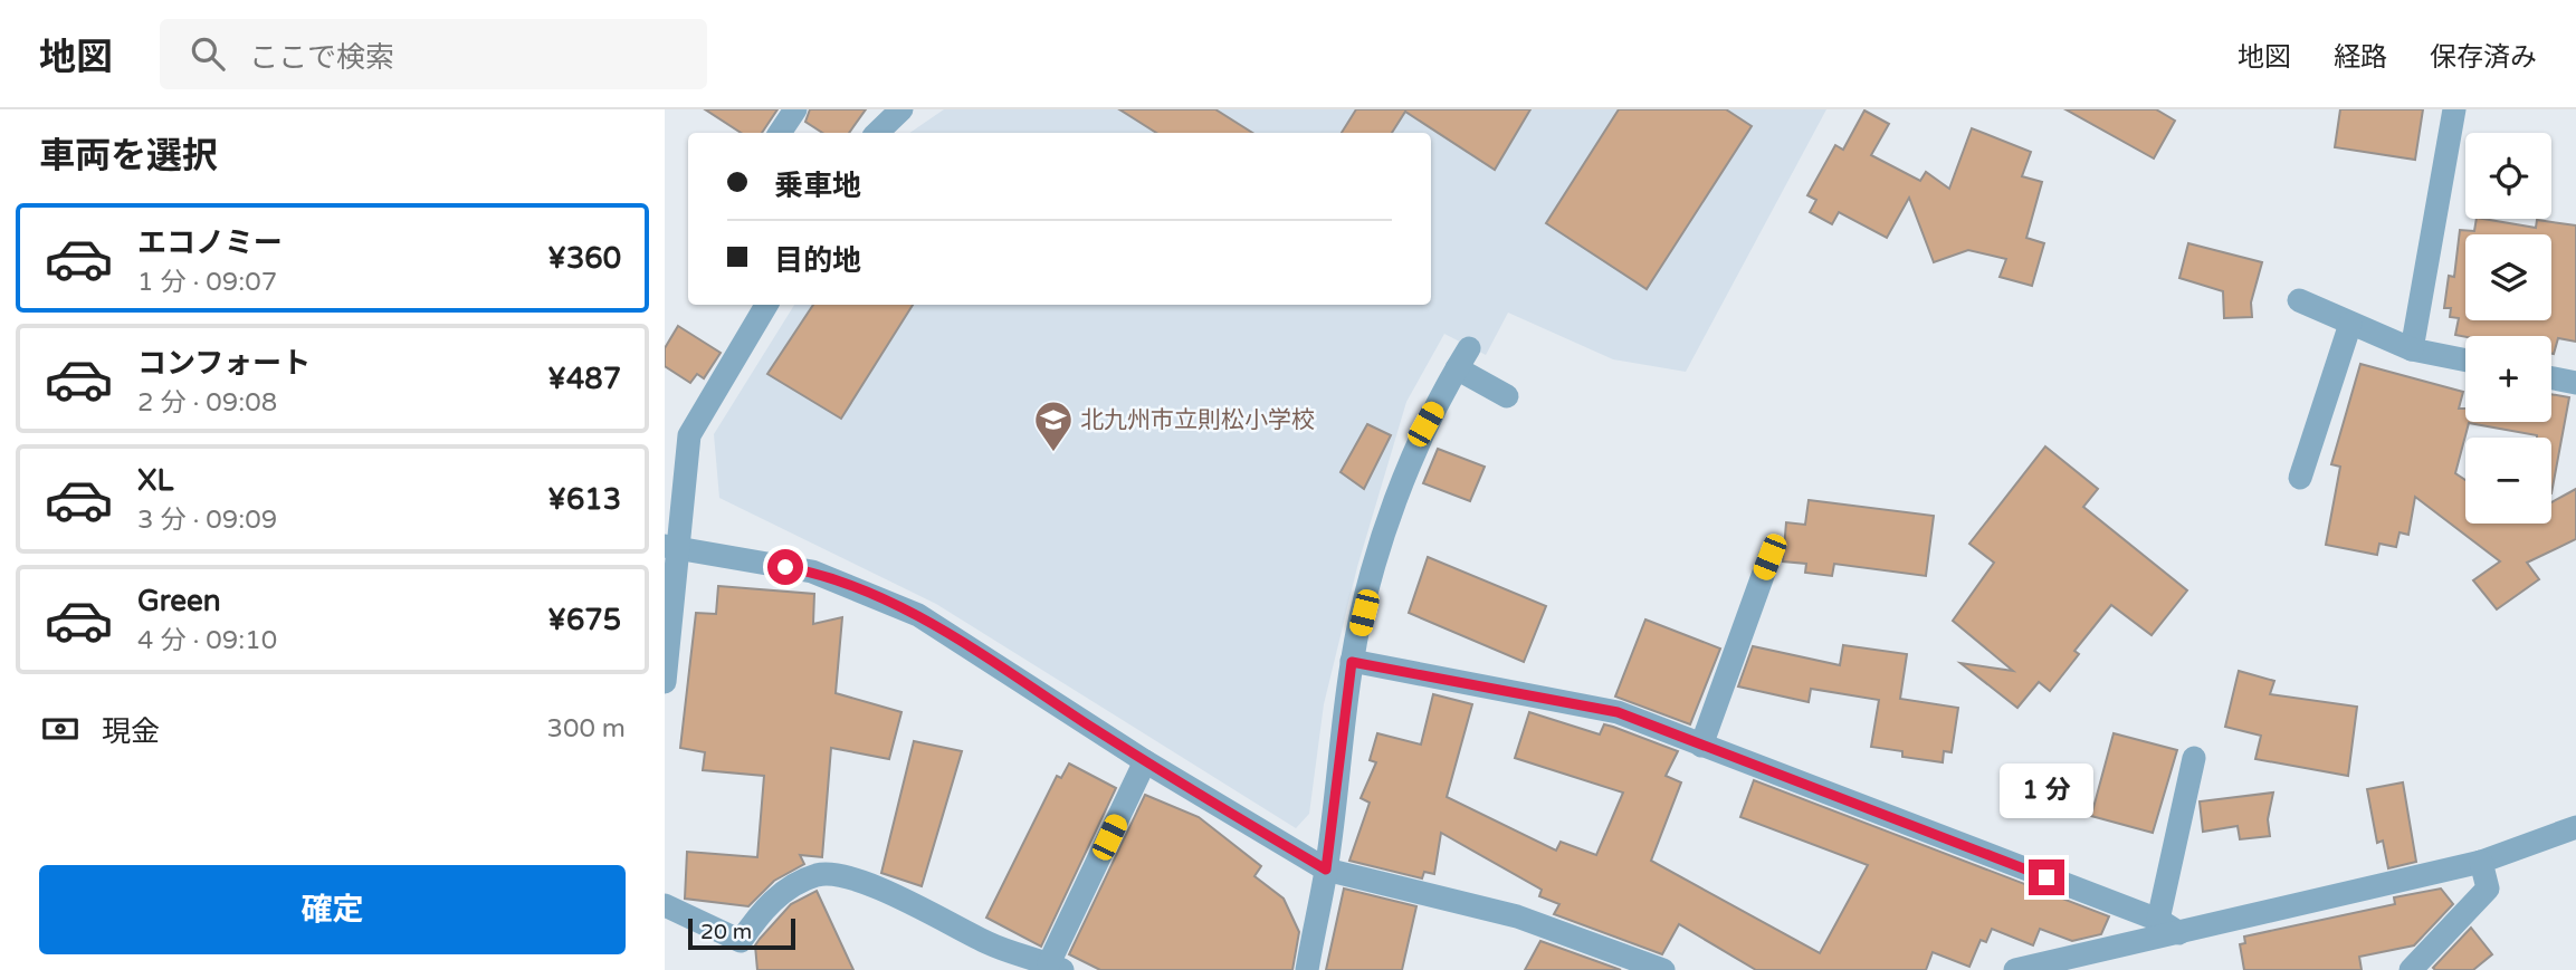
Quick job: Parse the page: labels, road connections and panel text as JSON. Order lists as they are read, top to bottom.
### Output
{
  "places": {
    "school or university": ["北九州市立則松小学校"]
  },
  "scale_bar": "20 m",
  "page": {
    "header": "地図",
    "search": "ここで検索",
    "nav": ["地図", "経路", "保存済み"],
    "heading": "車両を選択",
    "map_buttons": ["+", "−"],
    "banner": ["乗車地", "目的地"],
    "list": [
      {
        "name": "エコノミー",
        "note": "1 分 · 09:07",
        "value": "¥360"
      },
      {
        "name": "コンフォート",
        "note": "2 分 · 09:08",
        "value": "¥487"
      },
      {
        "name": "XL",
        "note": "3 分 · 09:09",
        "value": "¥613"
      },
      {
        "name": "Green",
        "note": "4 分 · 09:10",
        "value": "¥675"
      }
    ],
    "pay": ["現金", "300 m"],
    "bubble": "1 分",
    "buttons": "確定",
    "scale": "20 m"
  }
}
